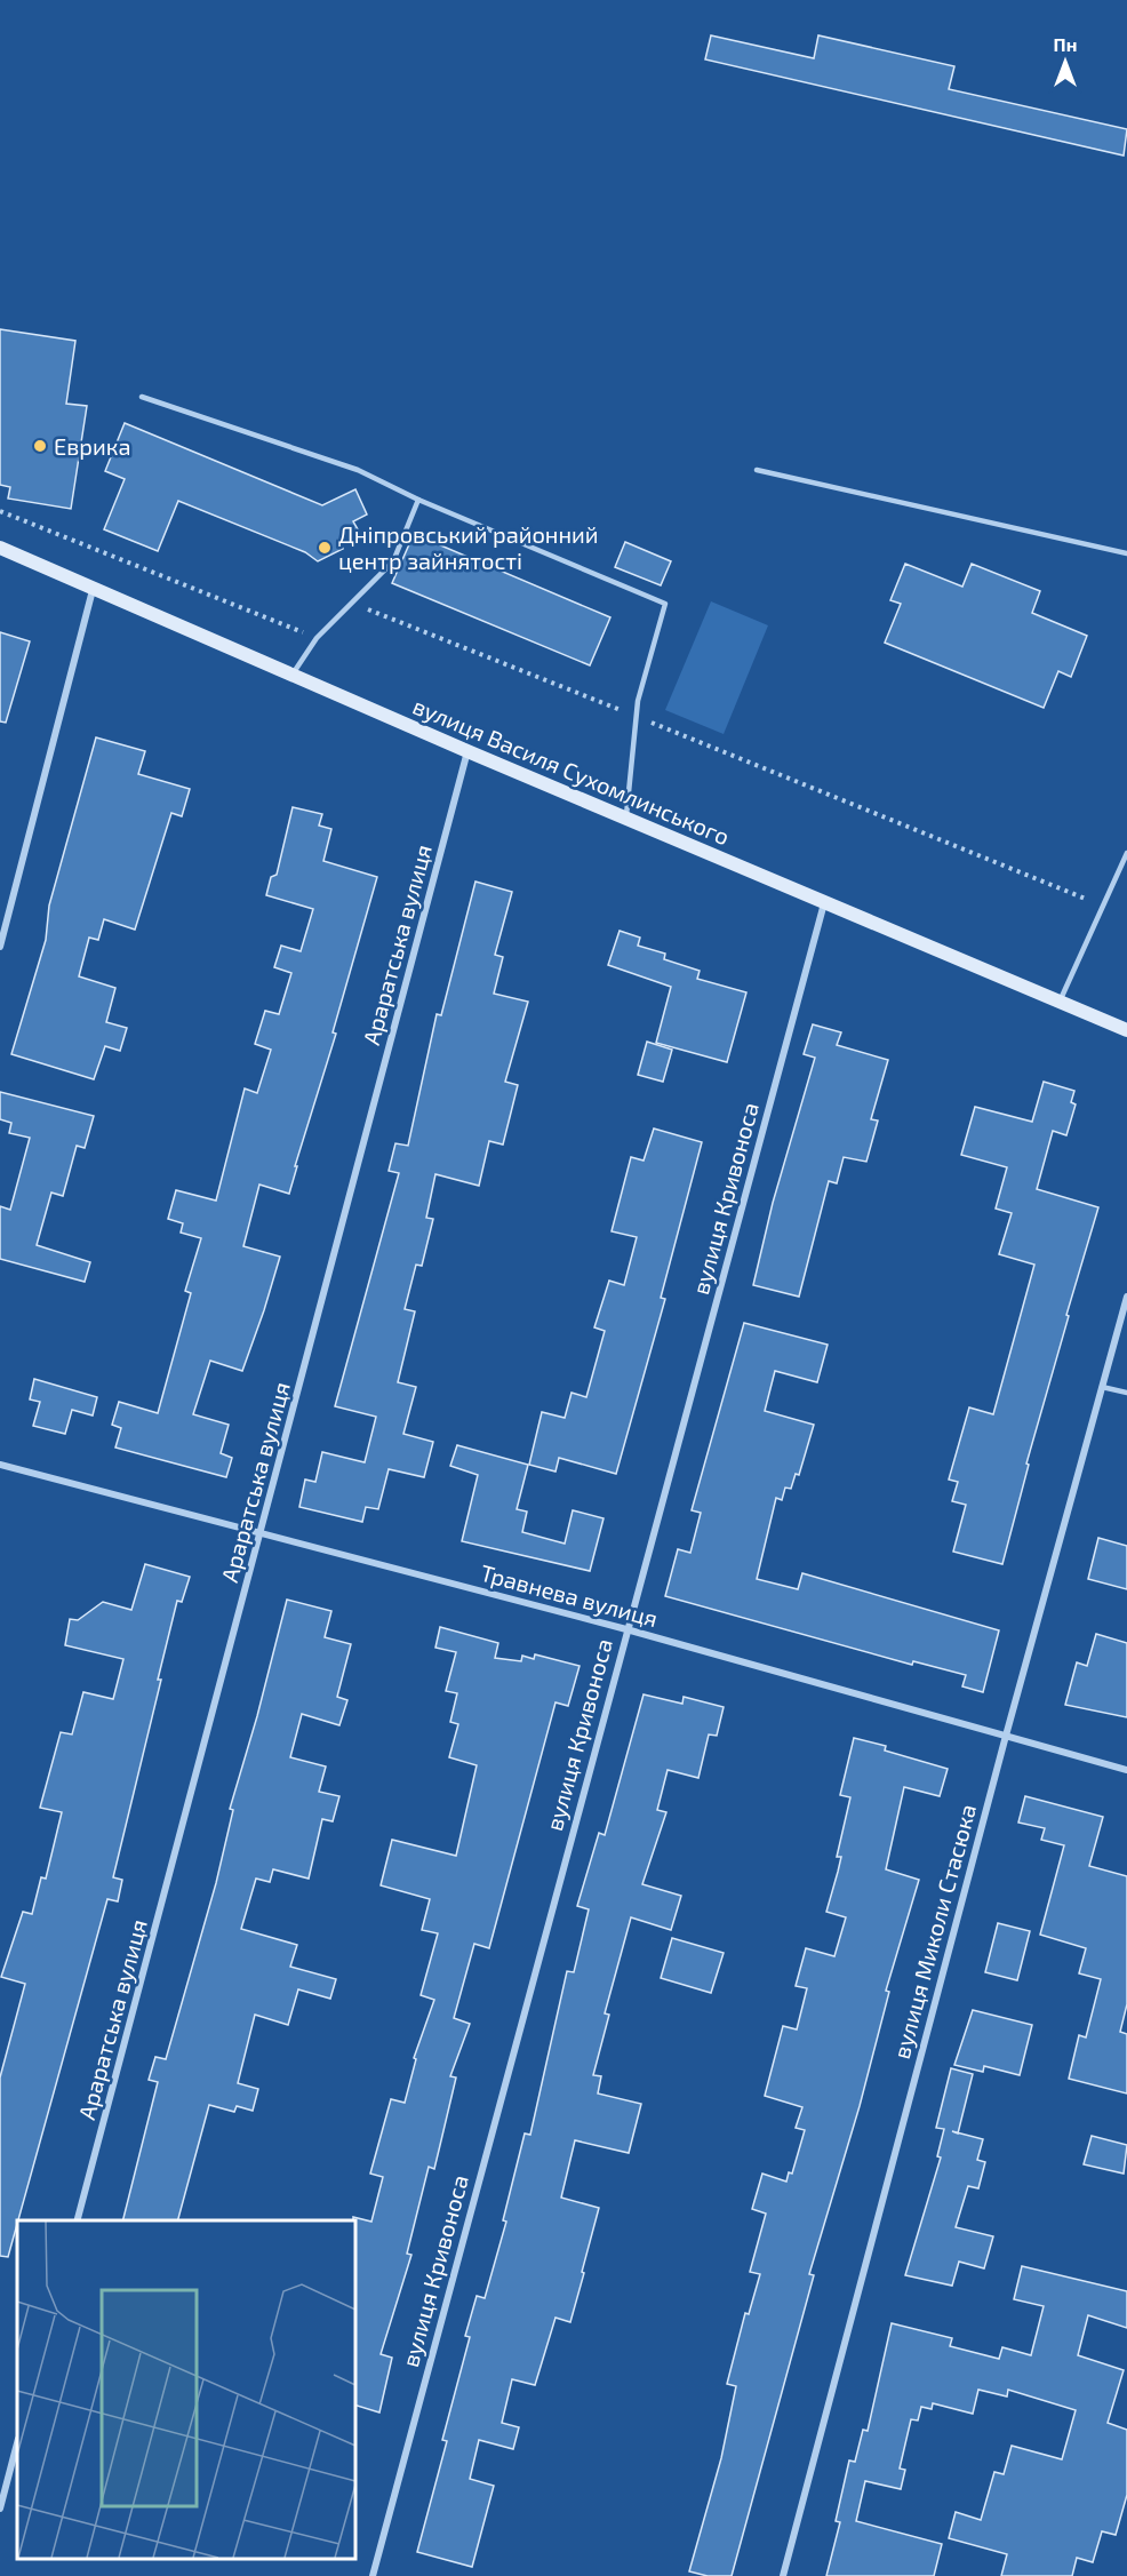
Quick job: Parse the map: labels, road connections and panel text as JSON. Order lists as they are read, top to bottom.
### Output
{
  "streets": {
    "main road": ["вулиця Василя Сухомлинського"],
    "street": [
      "Араратська вулиця",
      "вулиця Кривоноса",
      "Травнева вулиця",
      "вулиця Миколи Стасюка"
    ]
  },
  "crossings": [
    ["вулиця Василя Сухомлинського", "Араратська вулиця"],
    ["вулиця Василя Сухомлинського", "вулиця Кривоноса"],
    ["Араратська вулиця", "Травнева вулиця"],
    ["вулиця Кривоноса", "Травнева вулиця"],
    ["Травнева вулиця", "вулиця Миколи Стасюка"]
  ],
  "places": ["Еврика", "Дніпровський районний центр зайнятості"],
  "north": "top"
}
